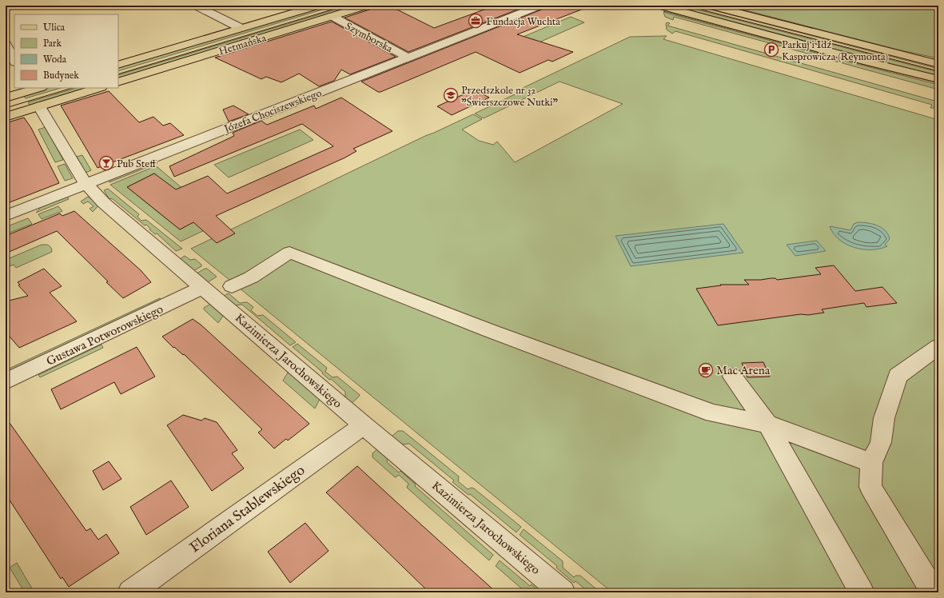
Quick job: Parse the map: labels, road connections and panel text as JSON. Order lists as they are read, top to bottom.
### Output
{
  "streets": {
    "main road": ["Hetmańska"],
    "street": [
      "Szymborska",
      "Józefa Chociszewskiego",
      "Gustawa Potworowskiego",
      "Kazimierza Jarochowskiego",
      "Floriana Stablewskiego"
    ]
  },
  "crossings": [
    ["Szymborska", "Hetmańska"],
    ["Szymborska", "Józefa Chociszewskiego"],
    ["Józefa Chociszewskiego", "Kazimierza Jarochowskiego"],
    ["Gustawa Potworowskiego", "Kazimierza Jarochowskiego"],
    ["Kazimierza Jarochowskiego", "Floriana Stablewskiego"]
  ],
  "places": {
    "office": ["Fundacja Wuchta"],
    "parking": ["Parkuj i Idź Kasprowicza (Reymonta)"],
    "school or university": ["Przedszkole nr 32 \"Świerszczowe Nutki\""],
    "bar": ["Pub Steff"],
    "cafe": ["Mac Arena"]
  },
  "legend": [
    "Ulica",
    "Park",
    "Woda",
    "Budynek"
  ]
}
